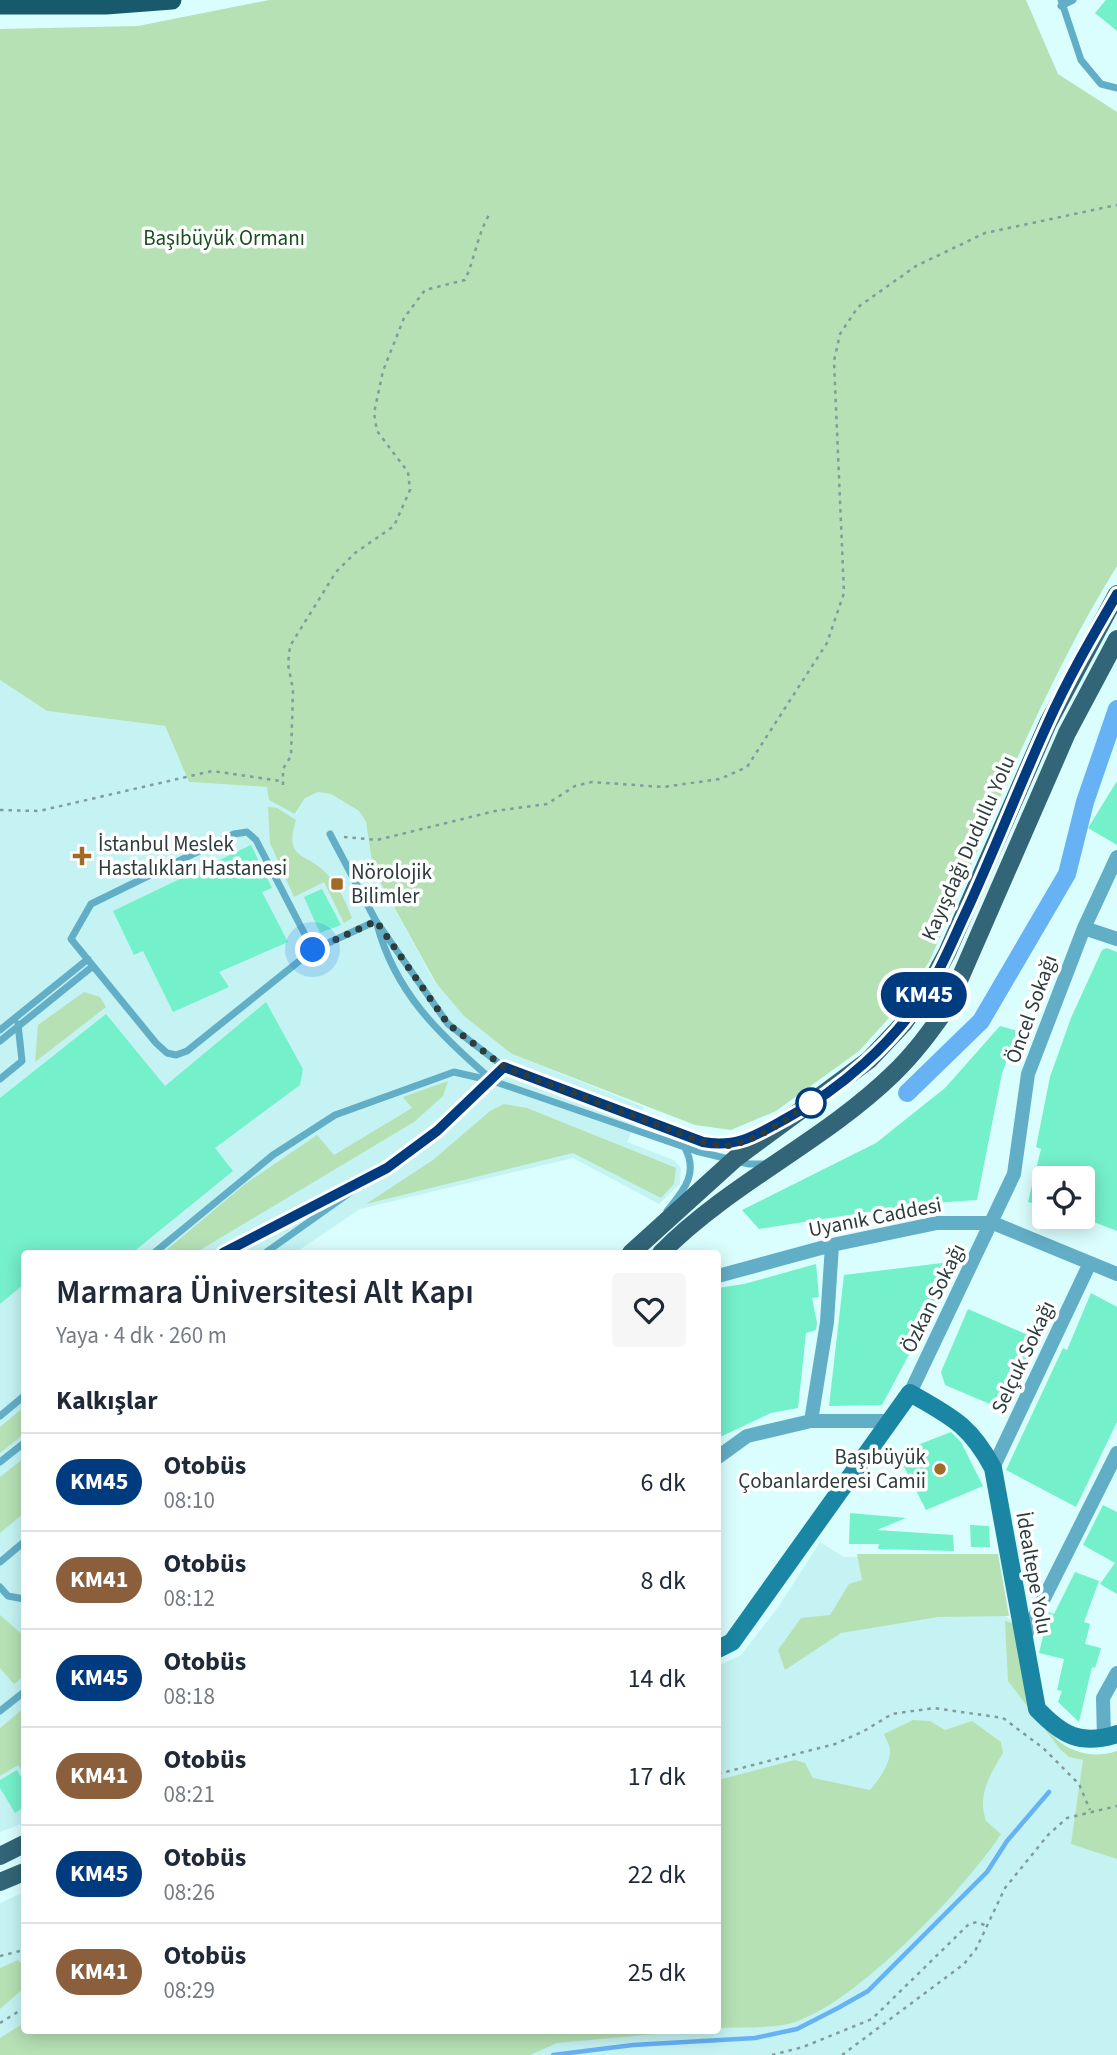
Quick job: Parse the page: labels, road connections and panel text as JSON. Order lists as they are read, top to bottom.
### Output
{
  "streets": {
    "main road": ["Kayışdağı Dudullu Yolu", "İdealtepe Yolu"],
    "street": [
      "Öncel Sokağı",
      "Uyanık Caddesi",
      "Özkan Sokağı",
      "Selçuk Sokağı"
    ]
  },
  "crossings": [
    ["Öncel Sokağı", "Uyanık Caddesi"],
    ["Öncel Sokağı", "Özkan Sokağı"],
    ["Uyanık Caddesi", "Özkan Sokağı"],
    ["Uyanık Caddesi", "Selçuk Sokağı"],
    ["Özkan Sokağı", "İdealtepe Yolu"],
    ["Selçuk Sokağı", "İdealtepe Yolu"]
  ],
  "parks": ["Başıbüyük Ormanı"],
  "places": {
    "health": ["İstanbul Meslek Hastalıkları Hastanesi"],
    "transit": ["Nörolojik Bilimler"],
    "other": ["Başıbüyük Çobanlarderesi Camii"]
  },
  "lines": ["bus line KM45"],
  "page": {
    "on_map": "KM45",
    "heading": [
      ["Marmara Üniversitesi Alt Kapı", "Yaya · 4 dk · 260 m"],
      "Kalkışlar"
    ],
    "list": [
      {
        "mark": "KM45",
        "name": "Otobüs",
        "note": "08:10",
        "value": "6 dk"
      },
      {
        "mark": "KM41",
        "name": "Otobüs",
        "note": "08:12",
        "value": "8 dk"
      },
      {
        "mark": "KM45",
        "name": "Otobüs",
        "note": "08:18",
        "value": "14 dk"
      },
      {
        "mark": "KM41",
        "name": "Otobüs",
        "note": "08:21",
        "value": "17 dk"
      },
      {
        "mark": "KM45",
        "name": "Otobüs",
        "note": "08:26",
        "value": "22 dk"
      },
      {
        "mark": "KM41",
        "name": "Otobüs",
        "note": "08:29",
        "value": "25 dk"
      }
    ]
  }
}
